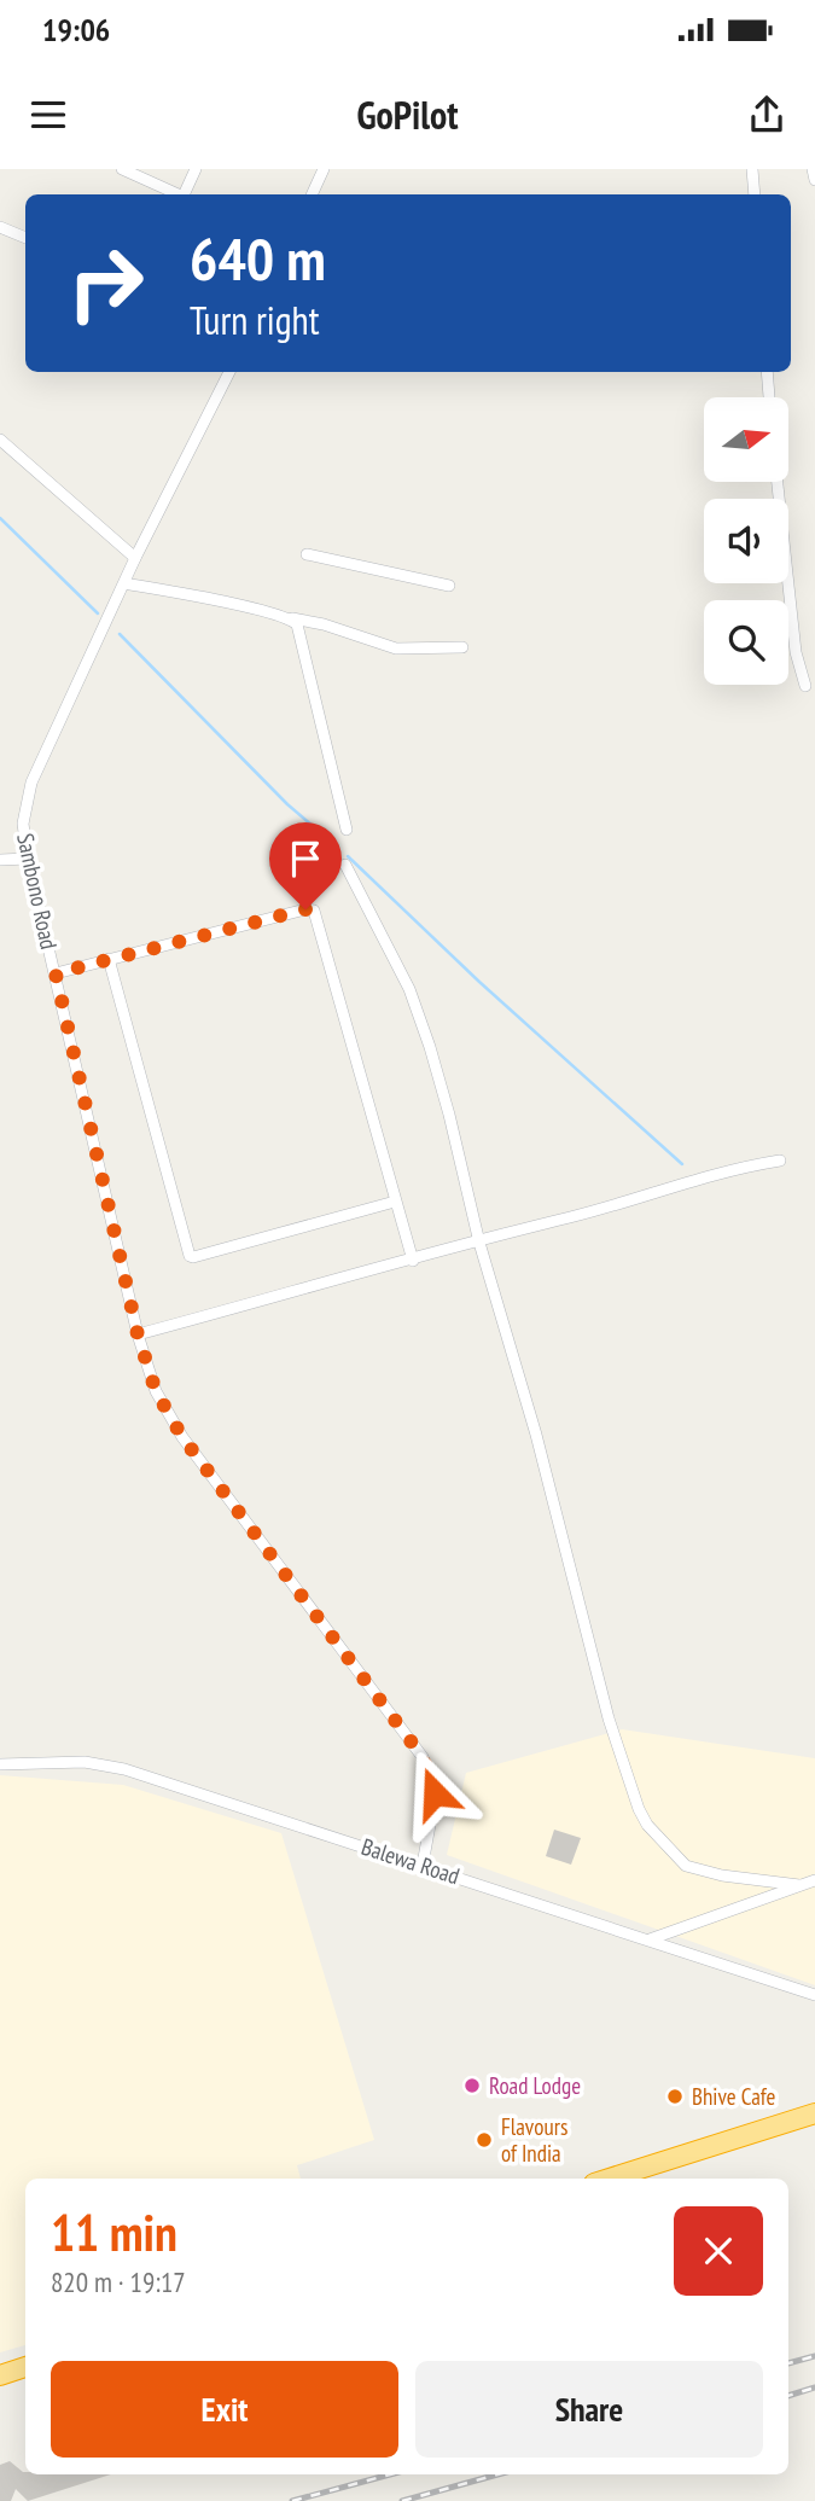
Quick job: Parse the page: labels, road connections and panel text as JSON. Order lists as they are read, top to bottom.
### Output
{
  "streets": {
    "street": ["Sambono Road", "Balewa Road"]
  },
  "crossings": [
    ["Sambono Road", "Balewa Road"]
  ],
  "places": ["Road Lodge", "Bhive Cafe", "Flavours of India"],
  "north": "right",
  "page": {
    "status": "19:06",
    "header": "GoPilot",
    "turn": ["640 m", "Turn right"],
    "heading": ["11 min", "820 m · 19:17"],
    "buttons": ["Exit", "Share"]
  }
}
